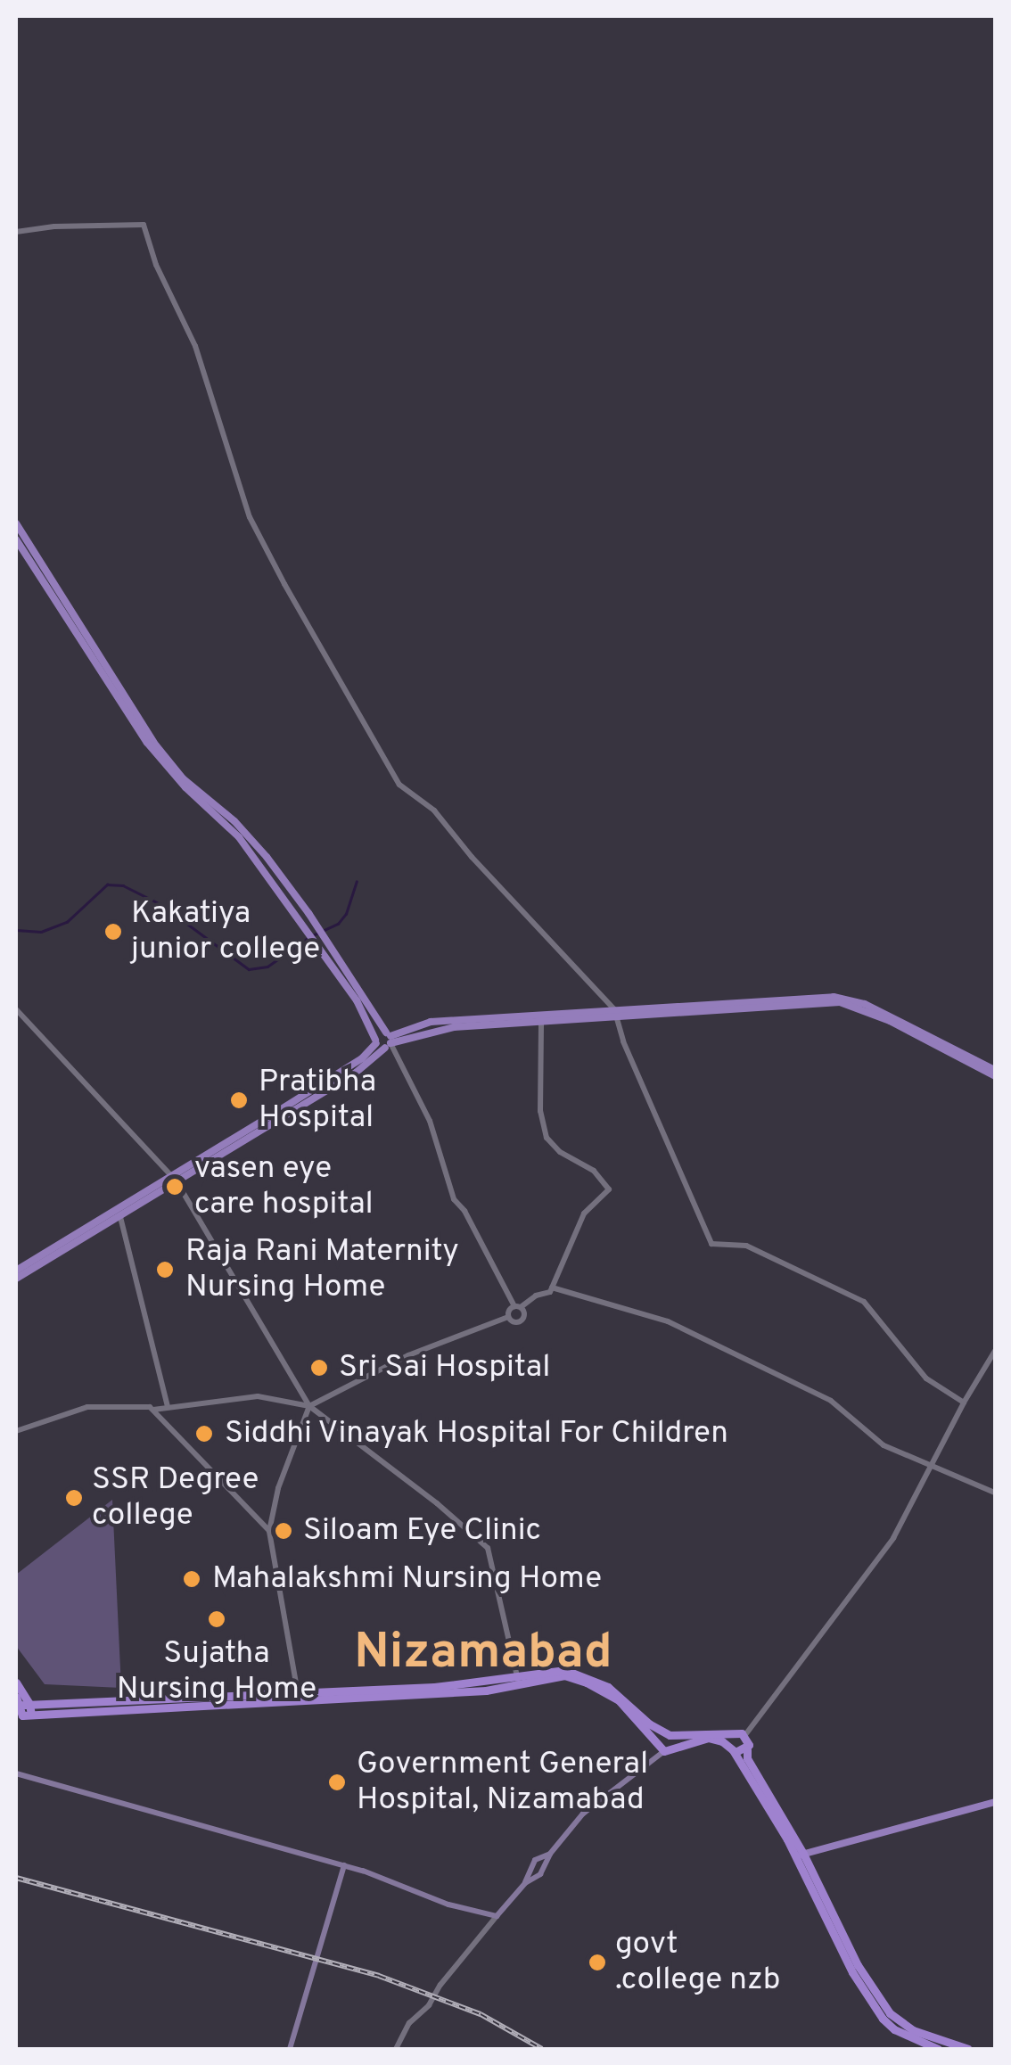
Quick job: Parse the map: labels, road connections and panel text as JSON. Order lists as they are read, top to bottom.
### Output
{
  "districts": ["Nizamabad"],
  "places": [
    "Kakatiya junior college",
    "Pratibha Hospital",
    "vasen eye care hospital",
    "Raja Rani Maternity Nursing Home",
    "Sri Sai Hospital",
    "Siddhi Vinayak Hospital For Children",
    "SSR Degree college",
    "Siloam Eye Clinic",
    "Mahalakshmi Nursing Home",
    "Sujatha Nursing Home",
    "Government General Hospital, Nizamabad",
    "govt .college nzb"
  ]
}
